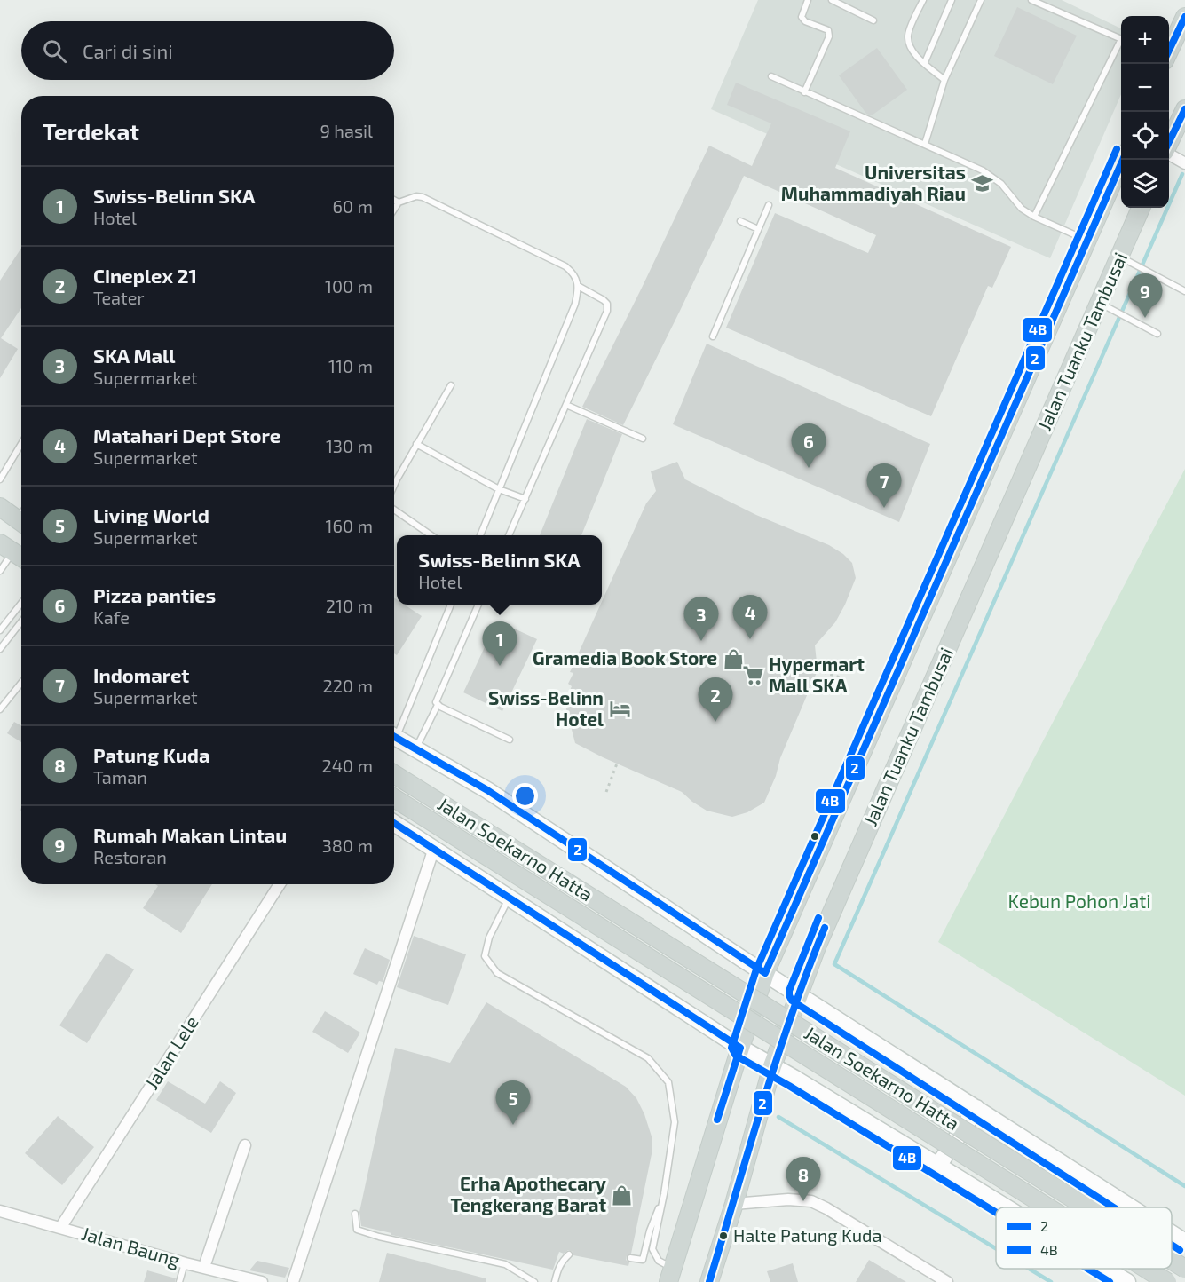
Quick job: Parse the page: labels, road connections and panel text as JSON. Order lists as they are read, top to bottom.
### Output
{
  "streets": {
    "main road": ["Jalan Tuanku Tambusai", "Jalan Soekarno Hatta"],
    "street": ["Jalan Lele", "Jalan Baung"]
  },
  "crossings": [
    ["Jalan Tuanku Tambusai", "Jalan Soekarno Hatta"],
    ["Jalan Lele", "Jalan Baung"]
  ],
  "parks": ["Kebun Pohon Jati"],
  "places": {
    "school or university": ["Universitas Muhammadiyah Riau"],
    "shop": ["Gramedia Book Store", "Erha Apothecary Tengkerang Barat"],
    "supermarket": ["Hypermart Mall SKA"],
    "hotel": ["Swiss-Belinn Hotel"],
    "other": ["Halte Patung Kuda"]
  },
  "lines": ["transit line 2", "transit line 4B"],
  "legend": ["2", "4B"],
  "page": {
    "map_buttons": ["+", "−"],
    "search": "Cari di sini",
    "heading": ["Terdekat", "9 hasil"],
    "list": [
      {
        "mark": "1",
        "name": "Swiss-Belinn SKA",
        "note": "Hotel",
        "value": "60 m"
      },
      {
        "mark": "2",
        "name": "Cineplex 21",
        "note": "Teater",
        "value": "100 m"
      },
      {
        "mark": "3",
        "name": "SKA Mall",
        "note": "Supermarket",
        "value": "110 m"
      },
      {
        "mark": "4",
        "name": "Matahari Dept Store",
        "note": "Supermarket",
        "value": "130 m"
      },
      {
        "mark": "5",
        "name": "Living World",
        "note": "Supermarket",
        "value": "160 m"
      },
      {
        "mark": "6",
        "name": "Pizza panties",
        "note": "Kafe",
        "value": "210 m"
      },
      {
        "mark": "7",
        "name": "Indomaret",
        "note": "Supermarket",
        "value": "220 m"
      },
      {
        "mark": "8",
        "name": "Patung Kuda",
        "note": "Taman",
        "value": "240 m"
      },
      {
        "mark": "9",
        "name": "Rumah Makan Lintau",
        "note": "Restoran",
        "value": "380 m"
      }
    ],
    "pins": [
      "9",
      "6",
      "7",
      "4",
      "3",
      "1",
      "2",
      "5",
      "8"
    ],
    "popup": ["Swiss-Belinn SKA", "Hotel"]
  }
}
